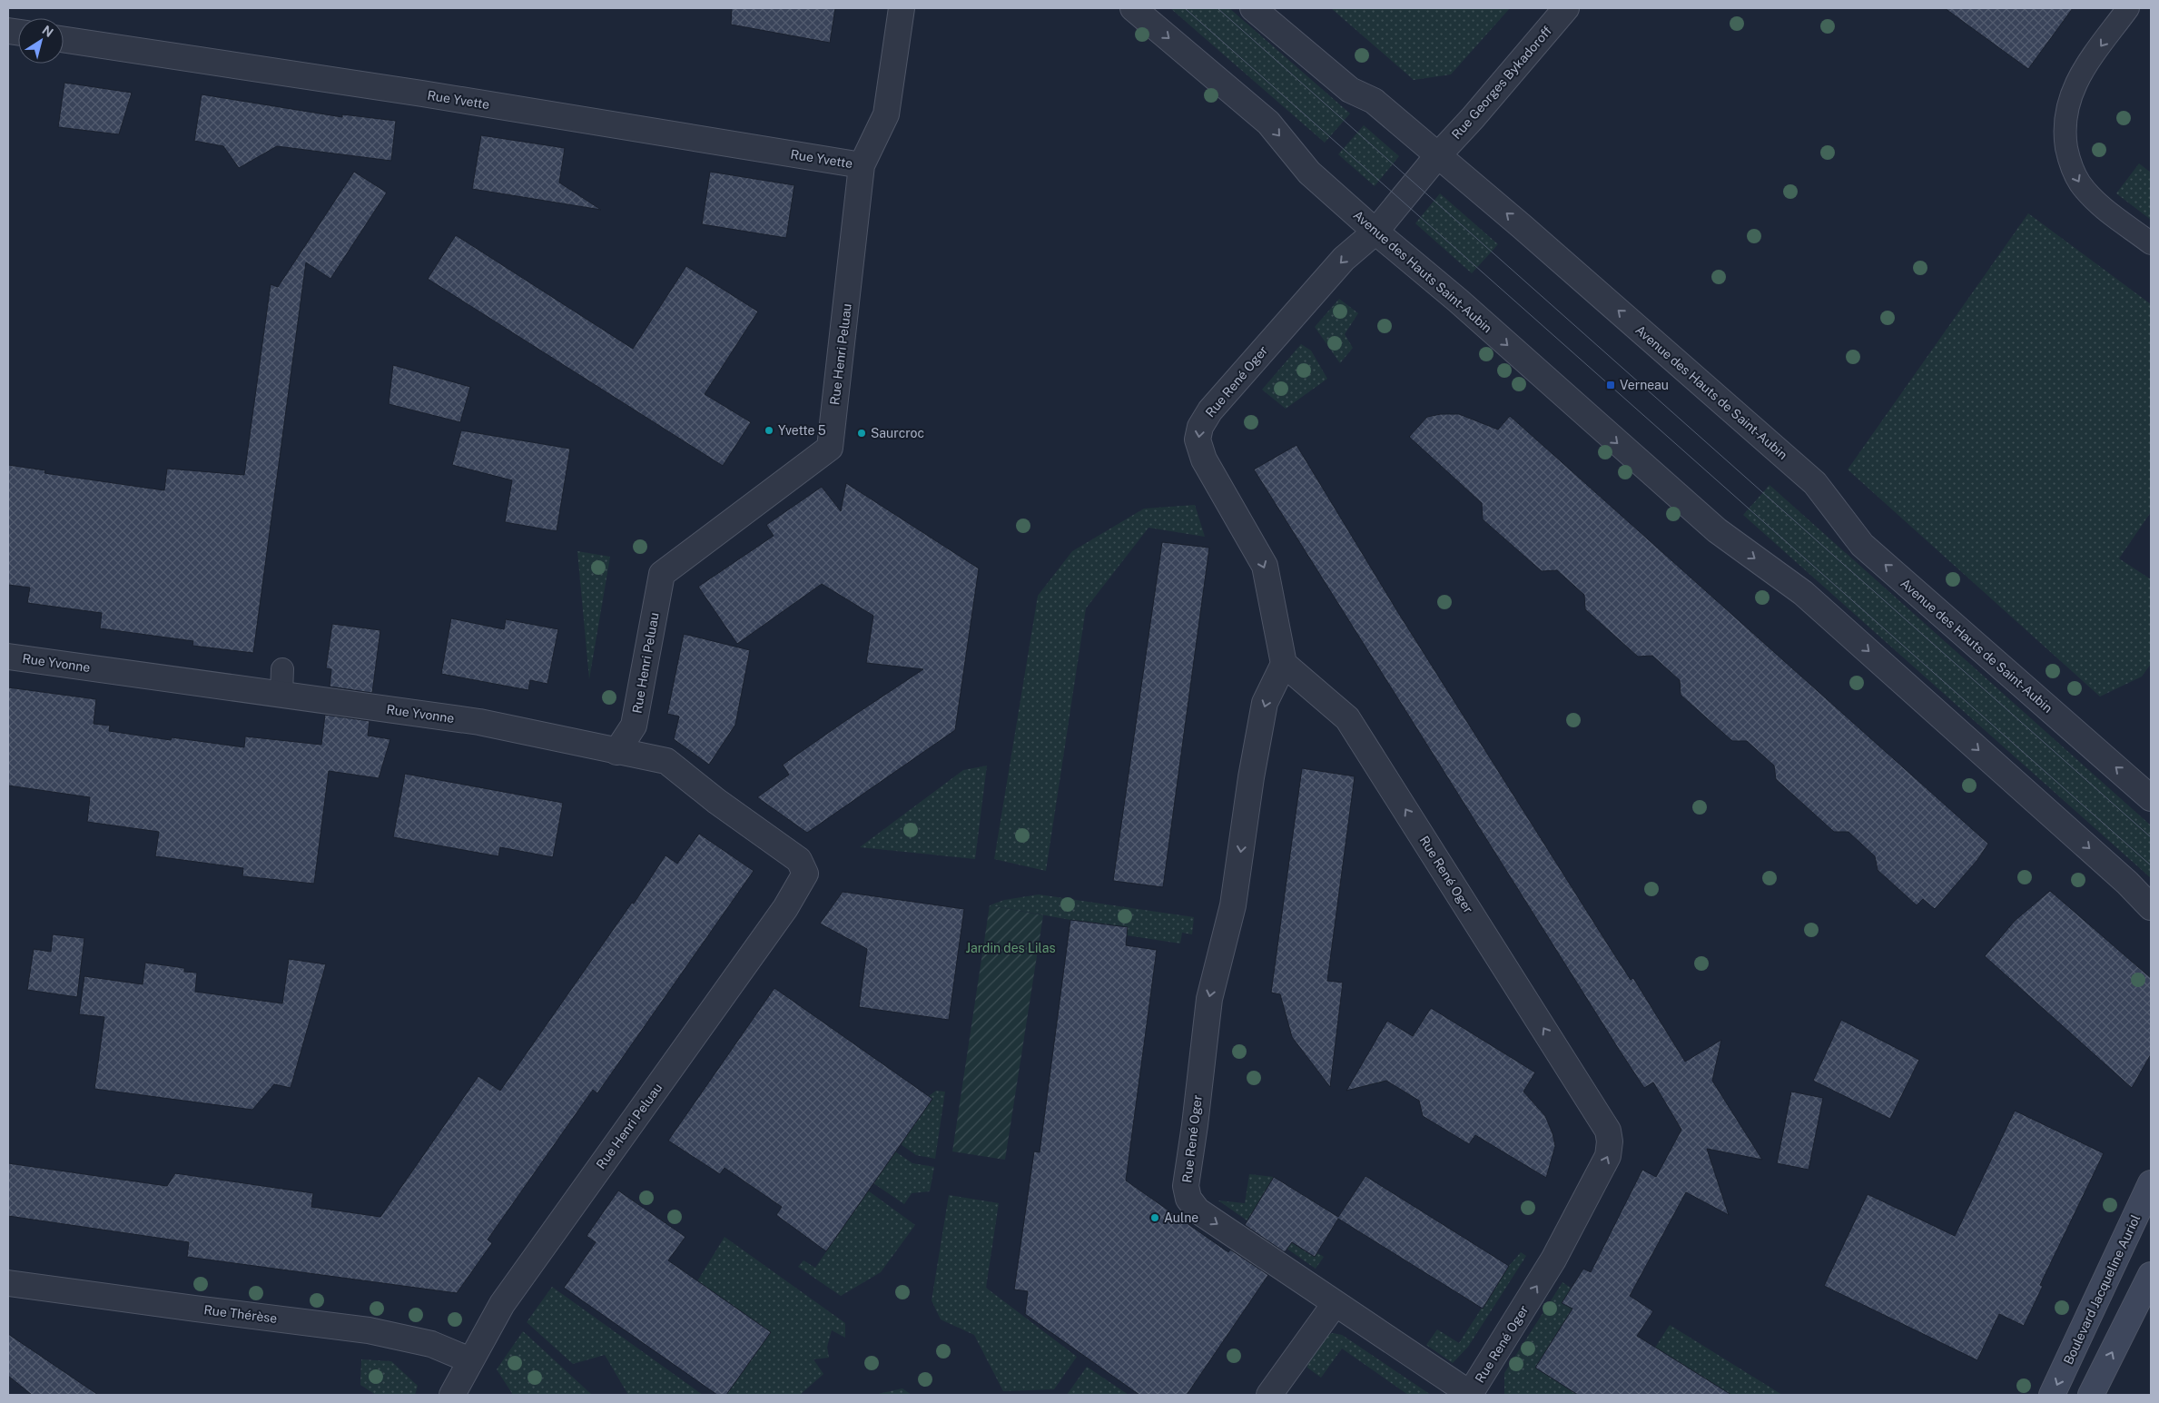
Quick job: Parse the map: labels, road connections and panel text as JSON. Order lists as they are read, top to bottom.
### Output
{
  "streets": {
    "main road": ["Boulevard Jacqueline Auriol"],
    "street": [
      "Rue Georges Bykadoroff",
      "Rue Yvette",
      "Avenue des Hauts Saint-Aubin",
      "Rue Henri Peluau",
      "Rue René Oger",
      "Avenue des Hauts de Saint-Aubin",
      "Rue Yvonne",
      "Rue Thérèse"
    ]
  },
  "crossings": [
    ["Rue Georges Bykadoroff", "Avenue des Hauts Saint-Aubin"],
    ["Rue Georges Bykadoroff", "Rue René Oger"],
    ["Rue Georges Bykadoroff", "Avenue des Hauts de Saint-Aubin"],
    ["Rue Yvette", "Rue Henri Peluau"],
    ["Avenue des Hauts Saint-Aubin", "Rue René Oger"],
    ["Rue Henri Peluau", "Rue Yvonne"],
    ["Rue Henri Peluau", "Rue Thérèse"]
  ],
  "one_way": ["Avenue des Hauts Saint-Aubin", "Avenue des Hauts de Saint-Aubin"],
  "parks": ["Jardin des Lilas"],
  "places": {
    "transit": ["Verneau"],
    "other": ["Yvette 5", "Saurcroc", "Aulne"]
  },
  "north": "top right"
}
